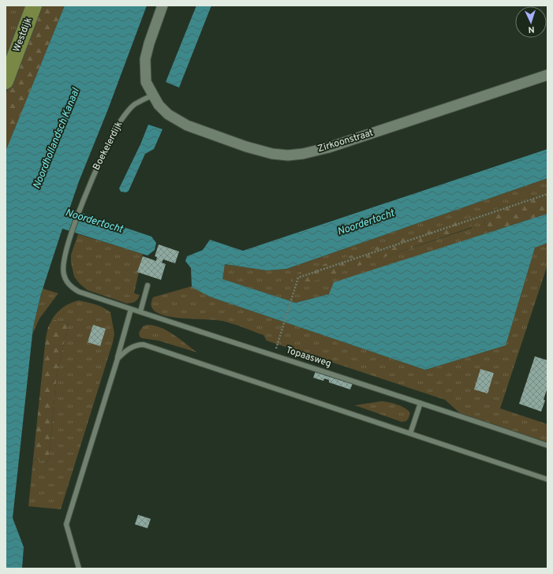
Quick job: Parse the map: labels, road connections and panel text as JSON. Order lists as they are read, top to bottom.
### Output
{
  "streets": {
    "main road": ["Westdijk"],
    "street": ["Zirkoonstraat"],
    "lane": ["Boekelerdijk", "Topaasweg"]
  },
  "crossings": [
    ["Zirkoonstraat", "Boekelerdijk"],
    ["Boekelerdijk", "Topaasweg"]
  ],
  "water": ["Noordhollandsch Kanaal", "Noordertocht"],
  "north": "bottom"
}
